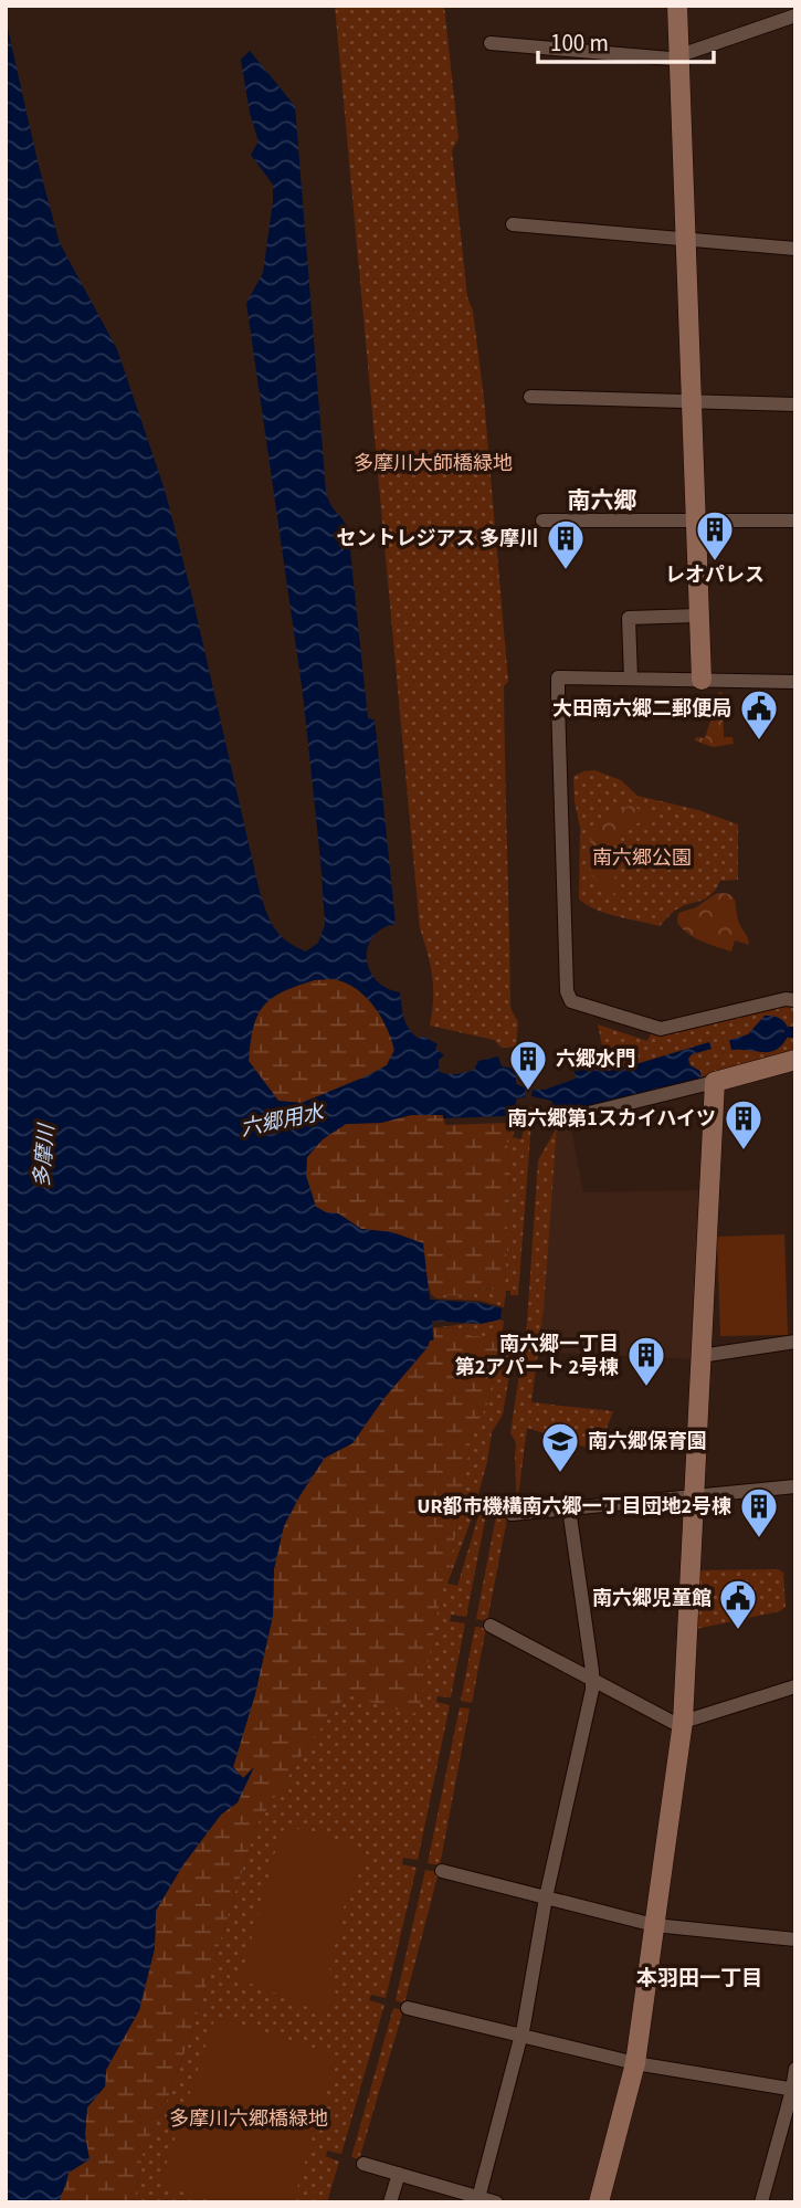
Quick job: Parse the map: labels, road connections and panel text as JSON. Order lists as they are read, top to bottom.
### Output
{
  "districts": ["南六郷", "本羽田一丁目"],
  "water": ["六郷用水", "多摩川"],
  "parks": ["多摩川大師橋緑地", "南六郷公園", "多摩川六郷橋緑地"],
  "places": {
    "building": [
      "レオパレス",
      "セントレジアス 多摩川",
      "六郷水門",
      "南六郷第1スカイハイツ",
      "南六郷一丁目 第2アパート 2号棟",
      "UR都市機構南六郷一丁目団地2号棟"
    ],
    "public building": ["大田南六郷二郵便局", "南六郷児童館"],
    "school or university": ["南六郷保育園"]
  },
  "scale_bar": "100 m"
}
